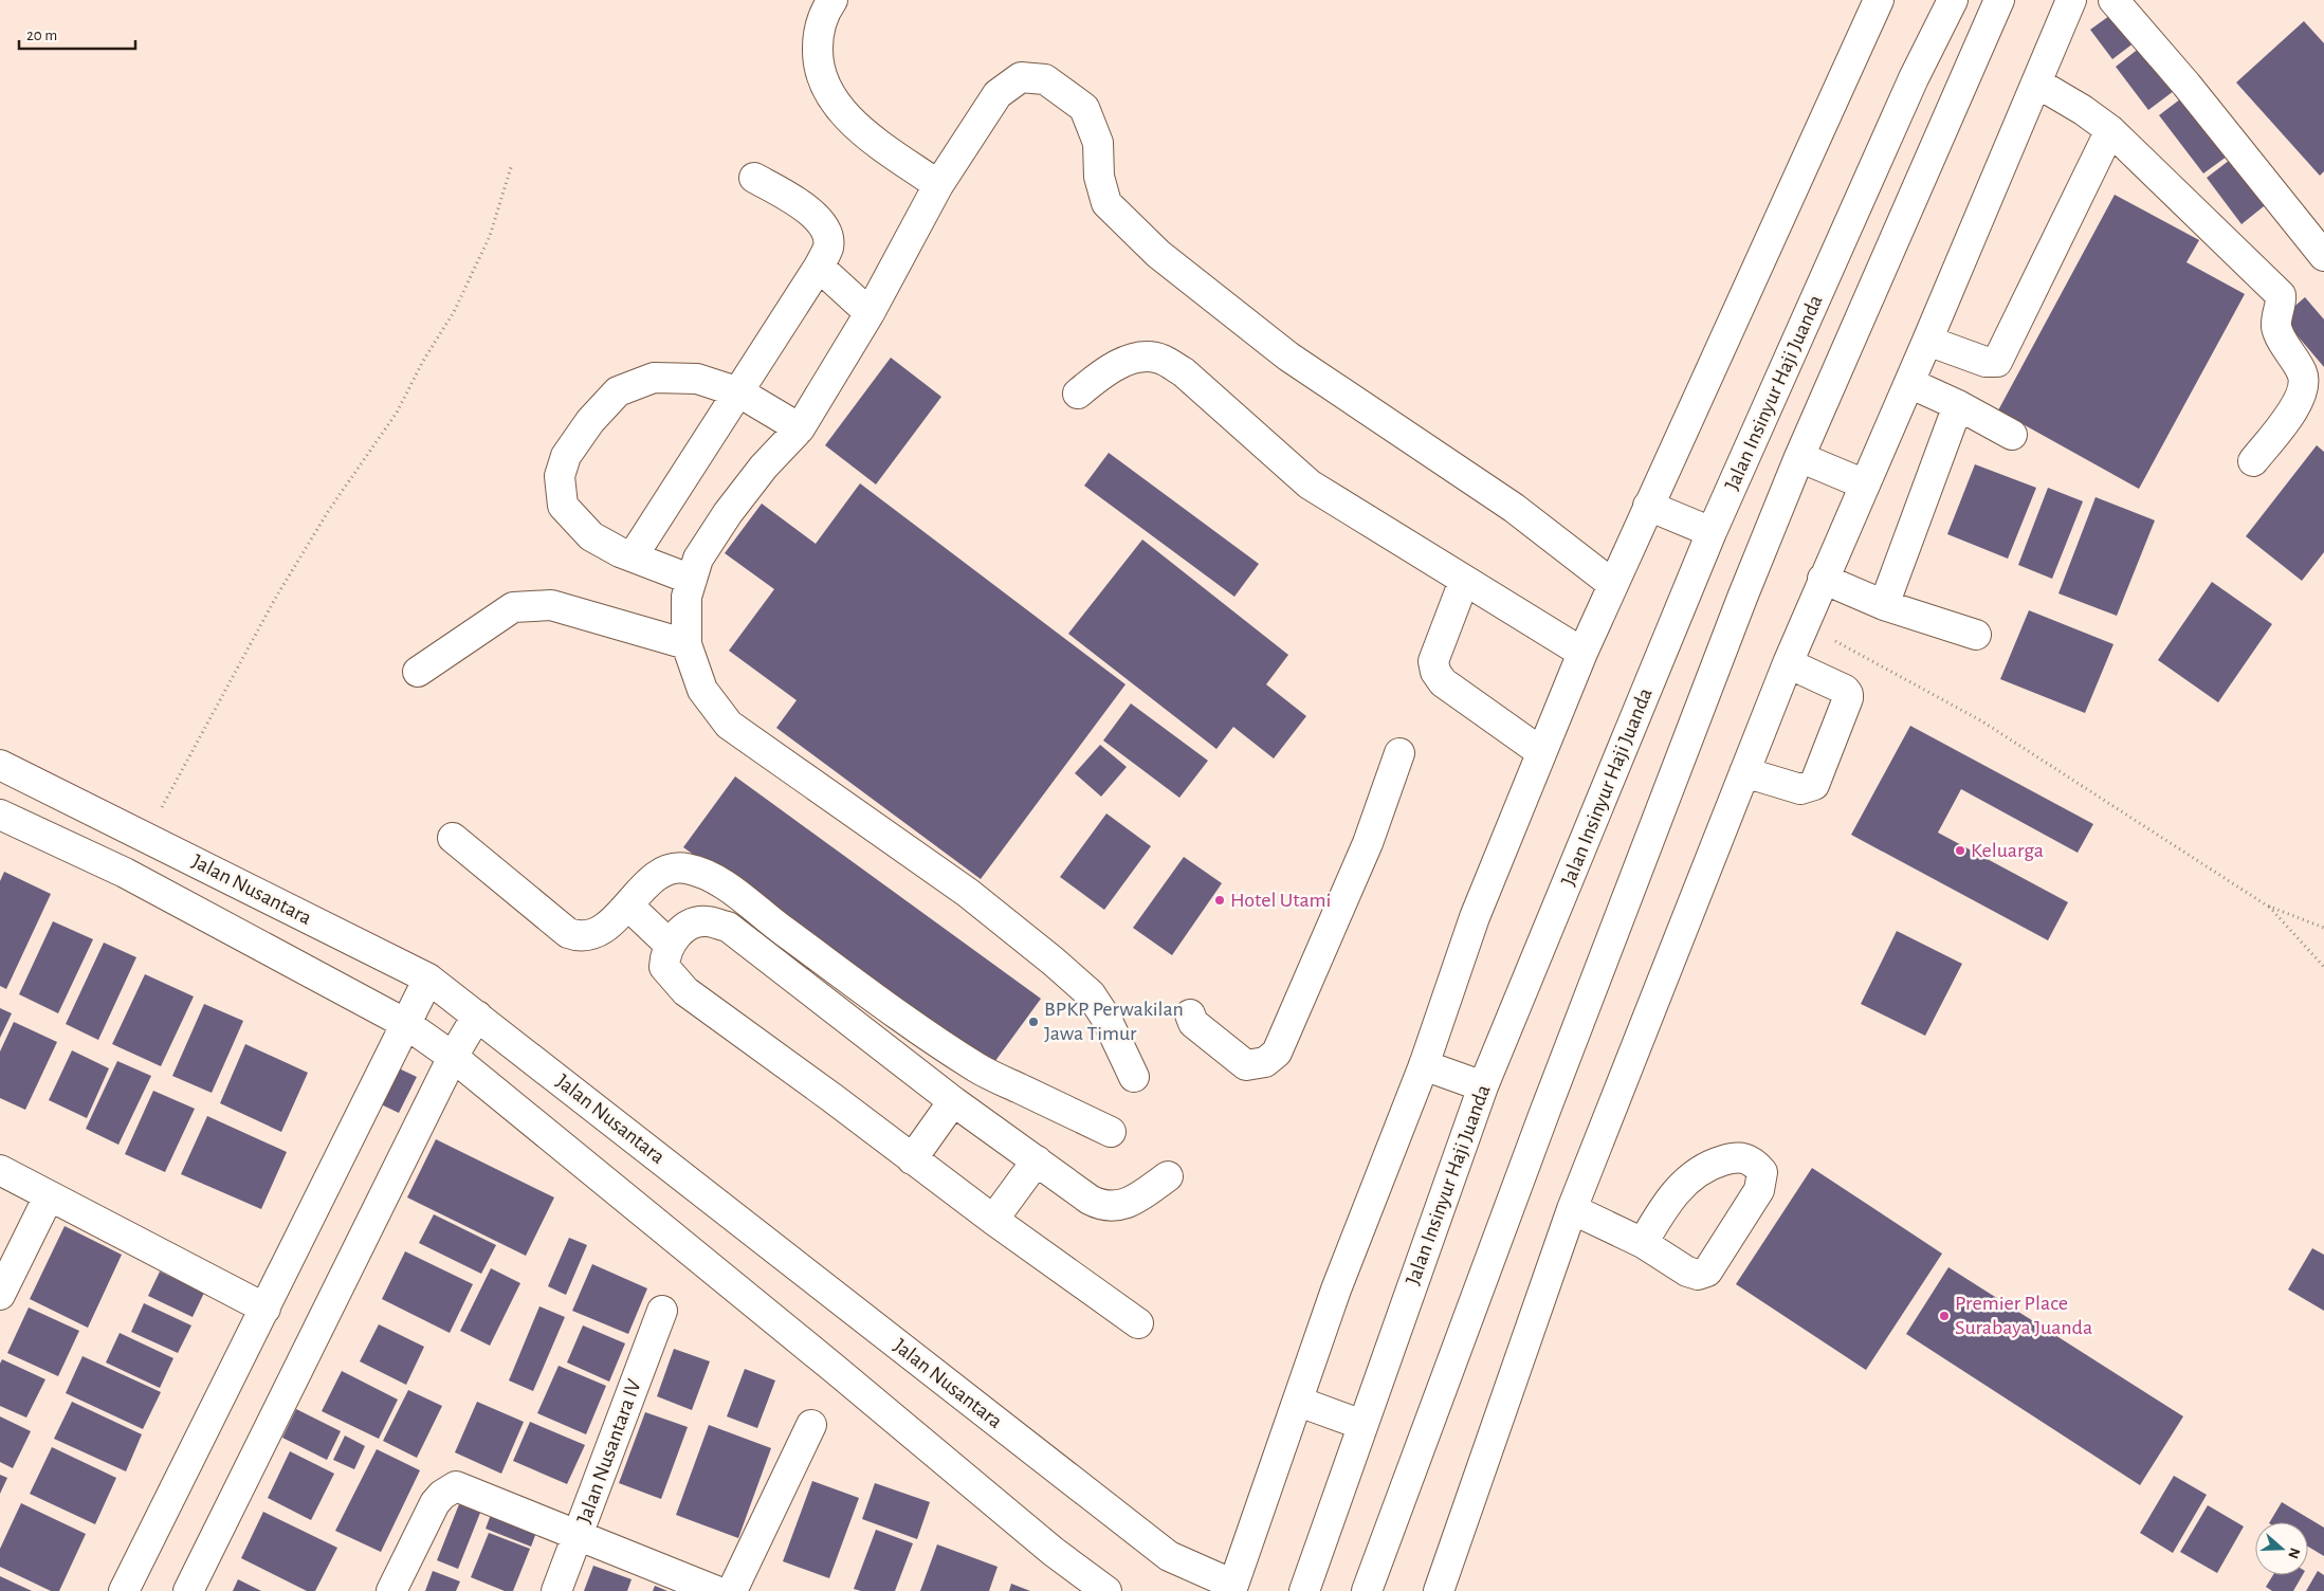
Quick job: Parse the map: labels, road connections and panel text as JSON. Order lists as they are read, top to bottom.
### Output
{
  "streets": {
    "main road": ["Jalan Insinyur Haji Juanda", "Jalan Nusantara", "Jalan Nusantara IV"]
  },
  "places": [
    "Keluarga",
    "Hotel Utami",
    "BPKP Perwakilan Jawa Timur",
    "Premier Place Surabaya Juanda"
  ],
  "scale_bar": "20 m",
  "north": "right"
}
